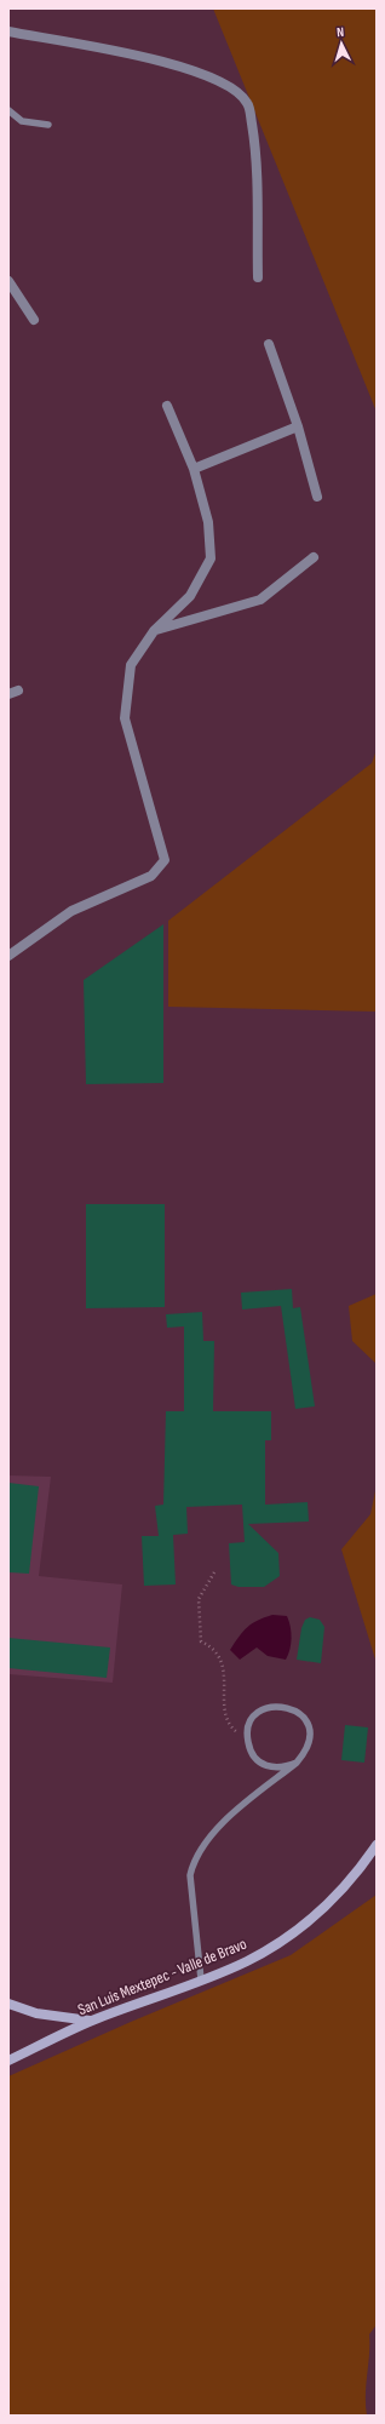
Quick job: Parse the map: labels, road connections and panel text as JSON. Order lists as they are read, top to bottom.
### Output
{
  "streets": {
    "main road": ["San Luis Mextepec - Valle de Bravo"]
  },
  "north": "top"
}
